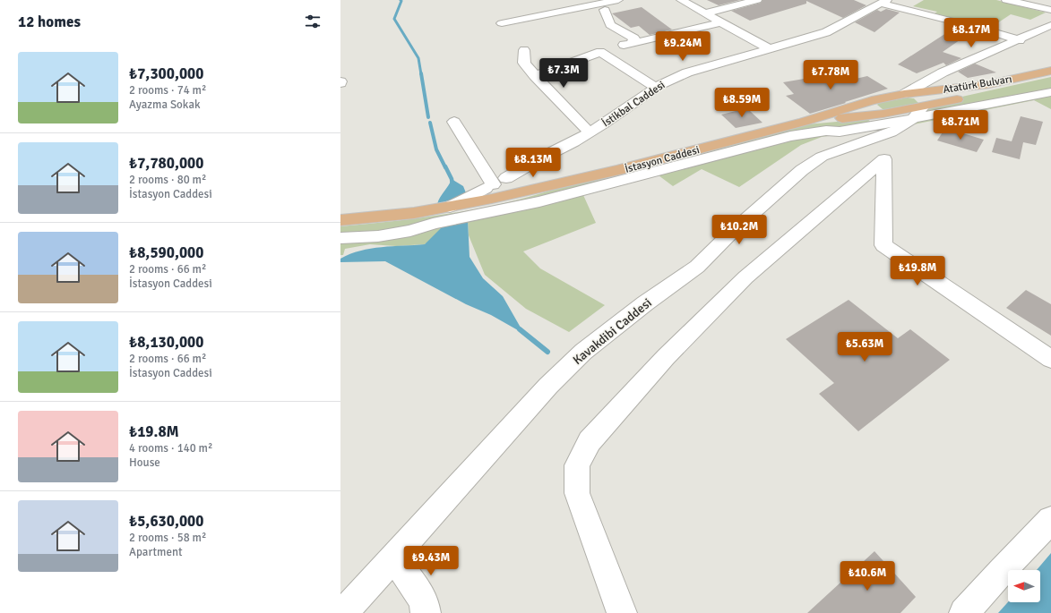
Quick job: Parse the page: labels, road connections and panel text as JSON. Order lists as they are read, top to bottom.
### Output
{
  "streets": {
    "main road": ["Atatürk Bulvarı", "İstasyon Caddesi"],
    "street": ["İstikbal Caddesi", "Kavakdibi Caddesi"]
  },
  "crossings": [
    ["Atatürk Bulvarı", "İstasyon Caddesi"],
    ["İstikbal Caddesi", "İstasyon Caddesi"],
    ["İstasyon Caddesi", "Kavakdibi Caddesi"]
  ],
  "north": "left",
  "page": {
    "heading": "12 homes",
    "price": [
      "₺8.17M",
      "₺9.24M",
      "₺7.3M",
      "₺7.78M",
      "₺8.59M",
      "₺8.71M",
      "₺8.13M",
      "₺10.2M",
      "₺19.8M",
      "₺5.63M",
      "₺9.43M",
      "₺10.6M"
    ],
    "list": [
      {
        "name": "₺7,300,000",
        "note": "2 rooms · 74 m² · Ayazma Sokak"
      },
      {
        "name": "₺7,780,000",
        "note": "2 rooms · 80 m² · İstasyon Caddesi"
      },
      {
        "name": "₺8,590,000",
        "note": "2 rooms · 66 m² · İstasyon Caddesi"
      },
      {
        "name": "₺8,130,000",
        "note": "2 rooms · 66 m² · İstasyon Caddesi"
      },
      {
        "name": "₺19.8M",
        "note": "4 rooms · 140 m² · House"
      },
      {
        "name": "₺5,630,000",
        "note": "2 rooms · 58 m² · Apartment"
      }
    ]
  }
}
